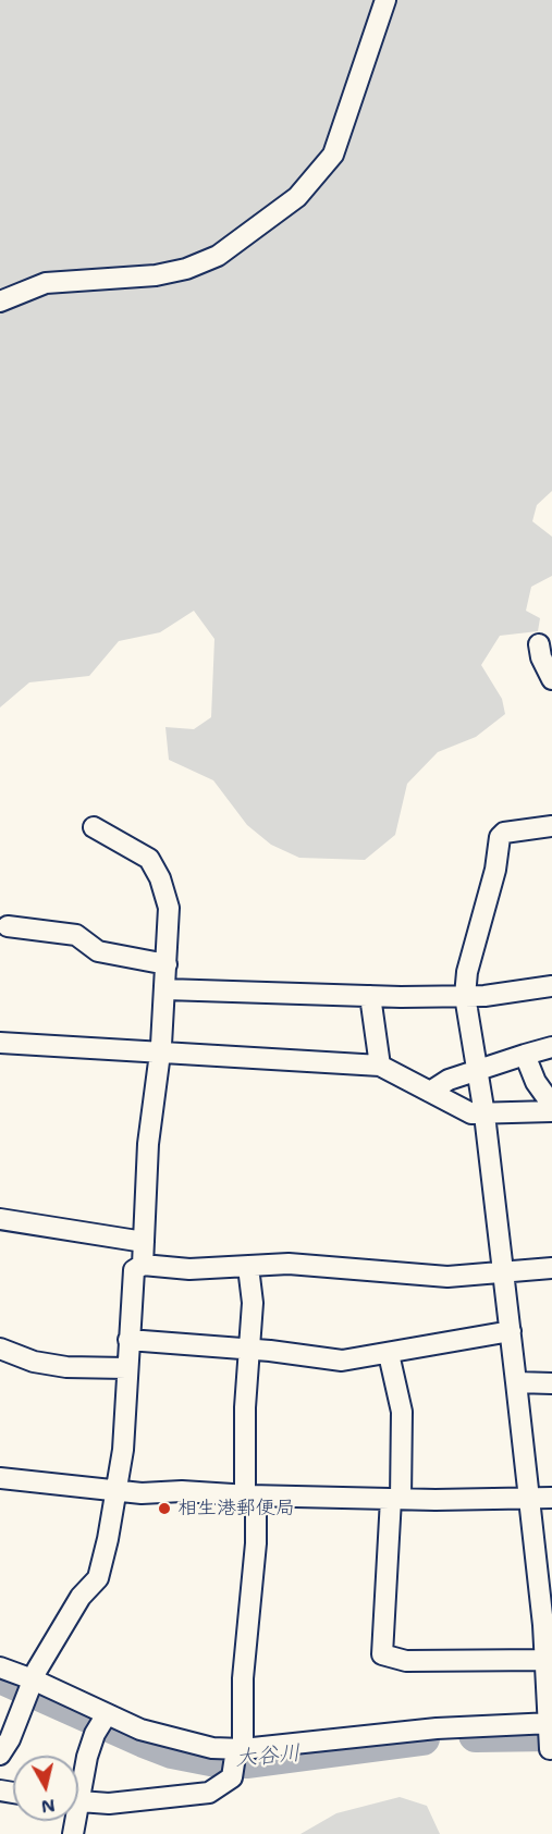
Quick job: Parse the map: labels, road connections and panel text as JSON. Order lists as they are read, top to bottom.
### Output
{
  "water": ["大谷川"],
  "places": ["相生港郵便局"],
  "north": "bottom"
}
